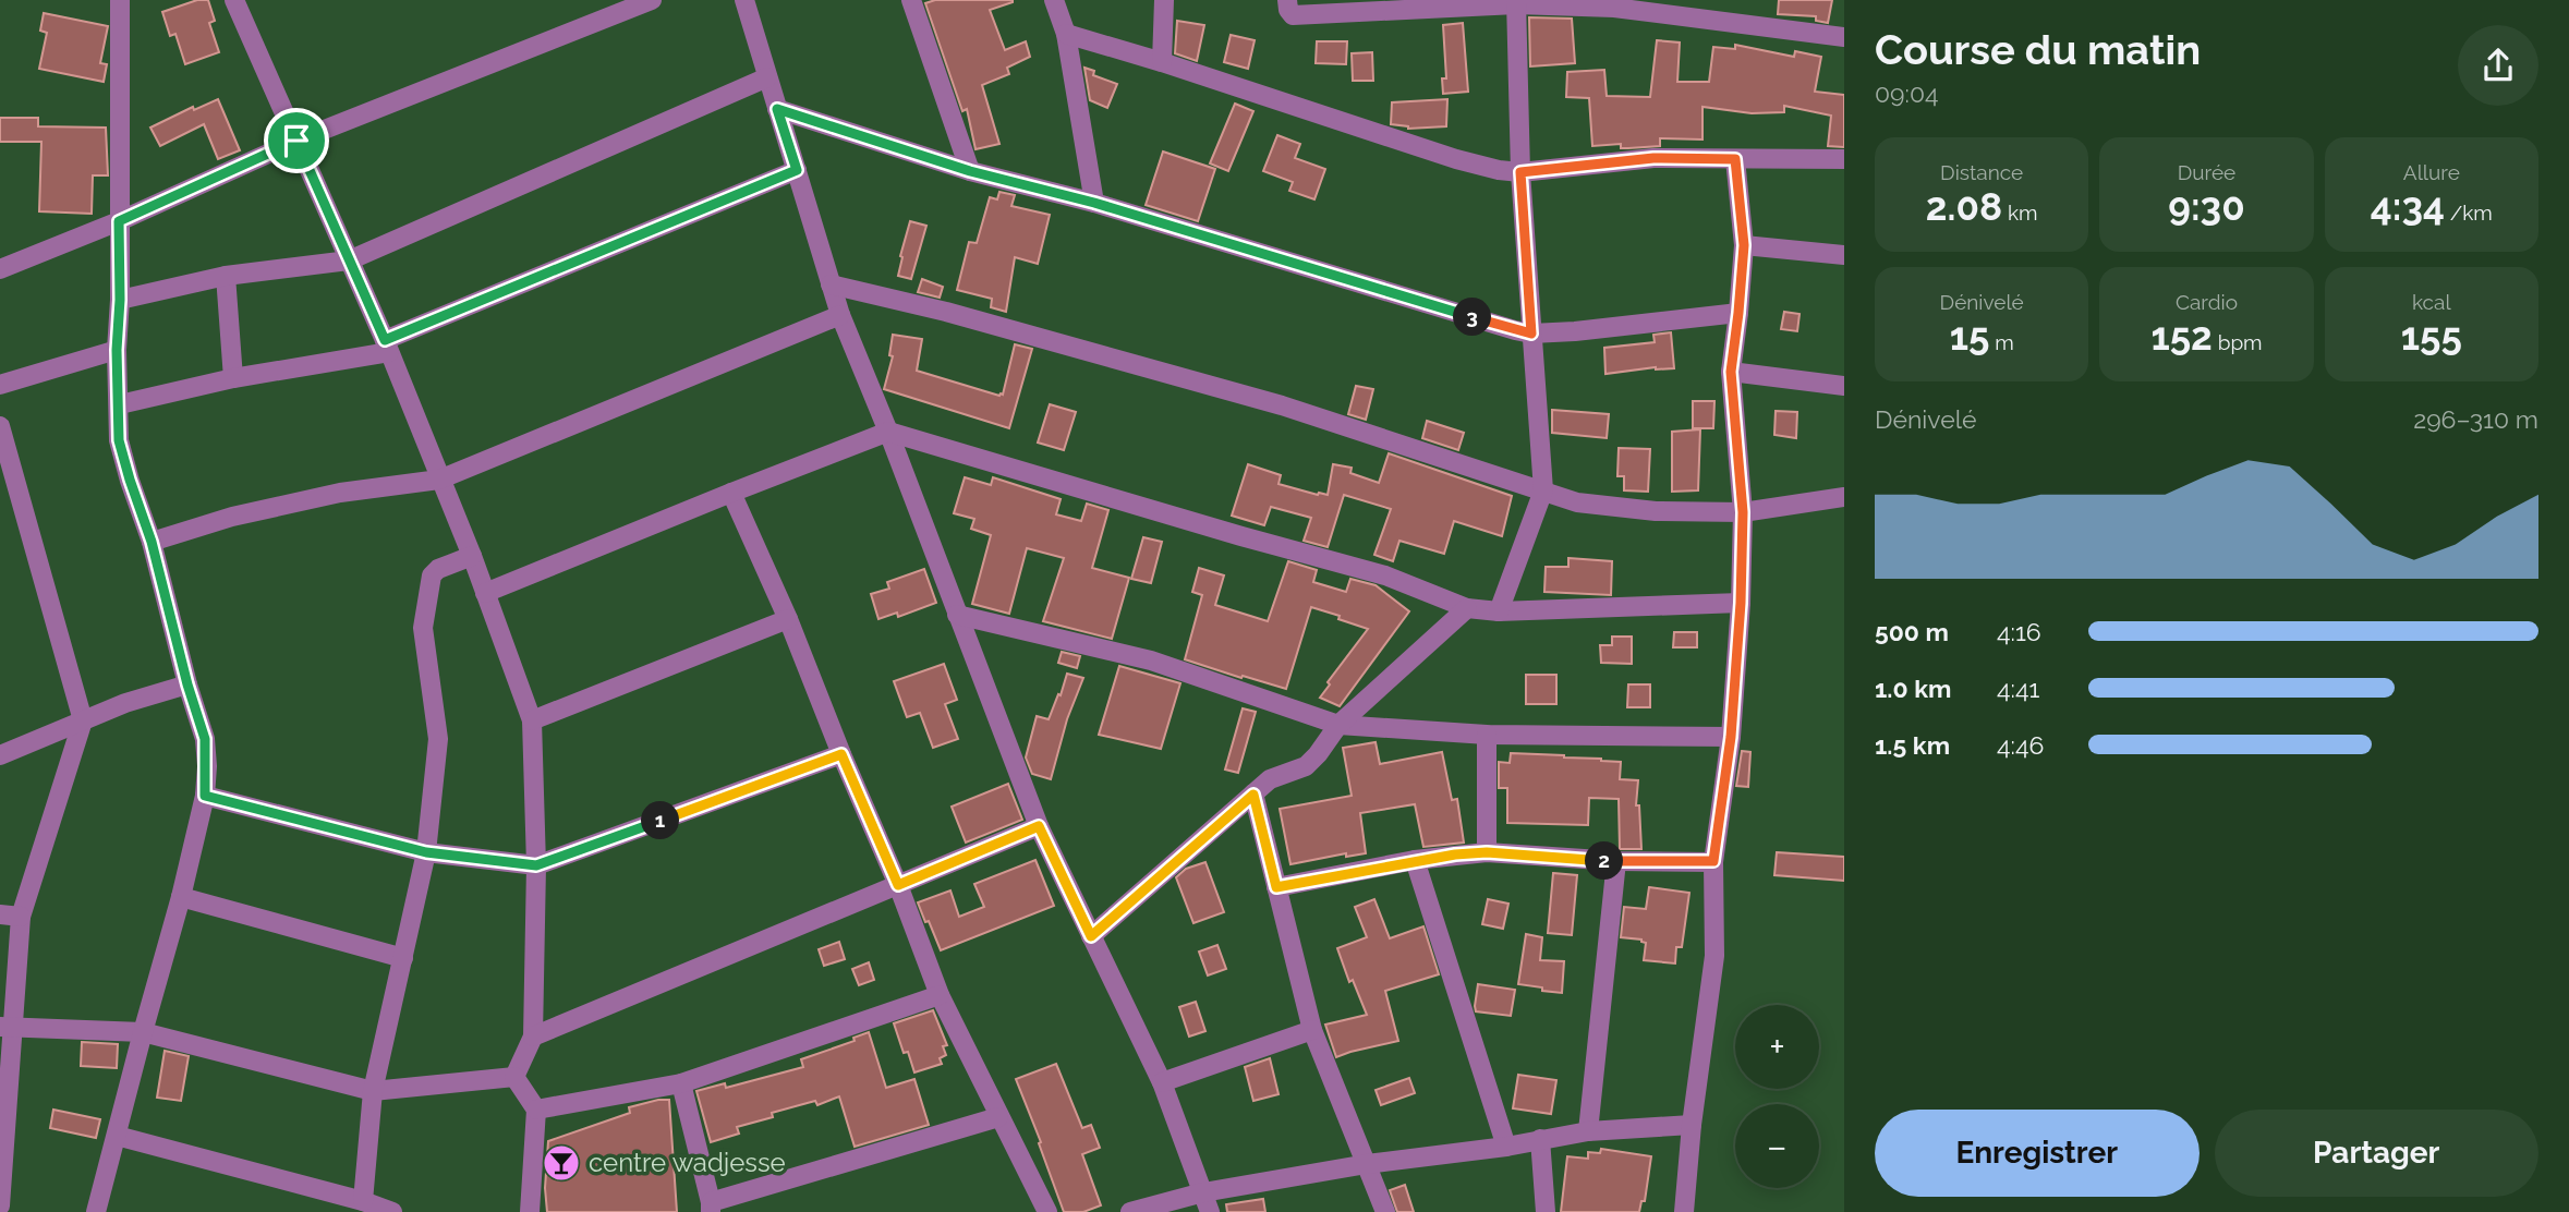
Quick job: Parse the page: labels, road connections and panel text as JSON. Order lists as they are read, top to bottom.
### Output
{
  "places": {
    "bar": ["centre wadjesse"]
  },
  "page": {
    "heading": ["Course du matin", "09:04"],
    "stats": [
      ["Distance", "2.08 km"],
      ["Durée", "9:30"],
      ["Allure", "4:34 /km"],
      ["Dénivelé", "15 m"],
      ["Cardio", "152 bpm"],
      ["kcal", "155"]
    ],
    "pins": ["3", "1", "2"],
    "chart": ["Dénivelé", "296–310 m"],
    "list": [
      {
        "name": "500 m",
        "note": "4:16"
      },
      {
        "name": "1.0 km",
        "note": "4:41"
      },
      {
        "name": "1.5 km",
        "note": "4:46"
      }
    ],
    "map_buttons": ["+", "−"],
    "buttons": ["Enregistrer", "Partager"]
  }
}
